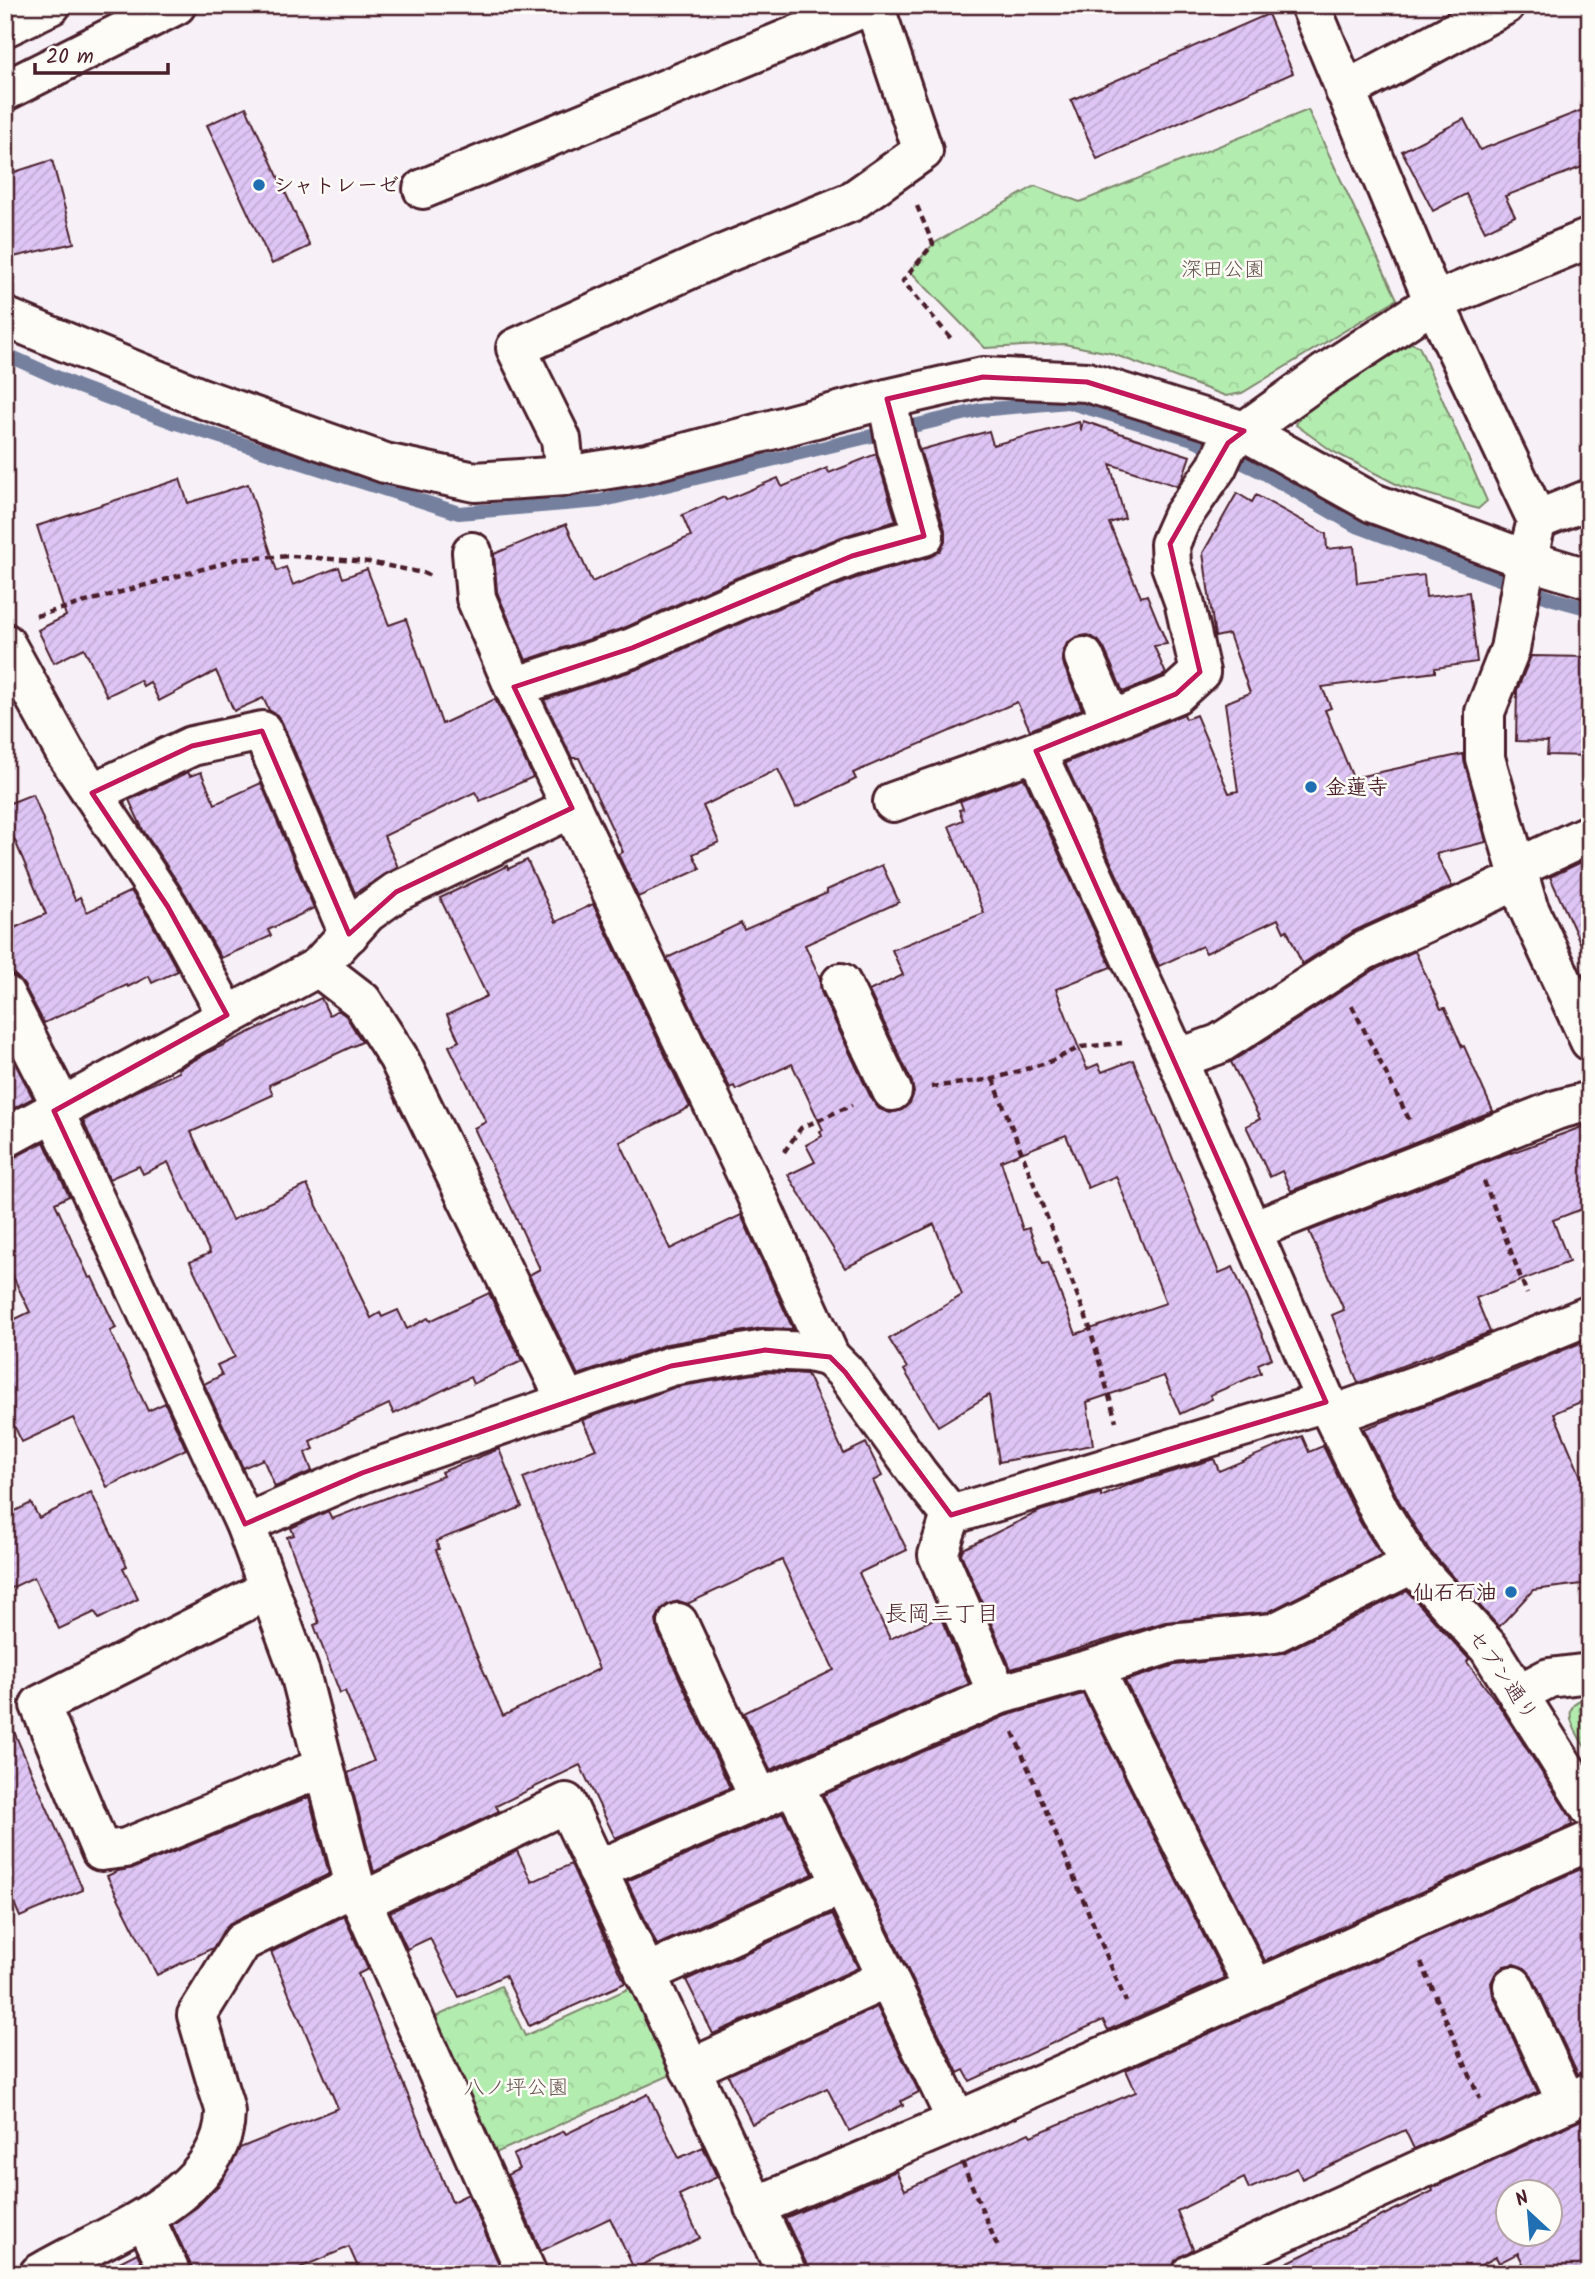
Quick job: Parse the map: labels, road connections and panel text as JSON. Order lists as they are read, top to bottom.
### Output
{
  "streets": {
    "street": ["セブン通り"]
  },
  "districts": ["長岡三丁目"],
  "parks": ["深田公園", "八ノ坪公園"],
  "places": ["シャトレーゼ", "金蓮寺", "仙石石油"],
  "scale_bar": "20 m",
  "north": "top left"
}
